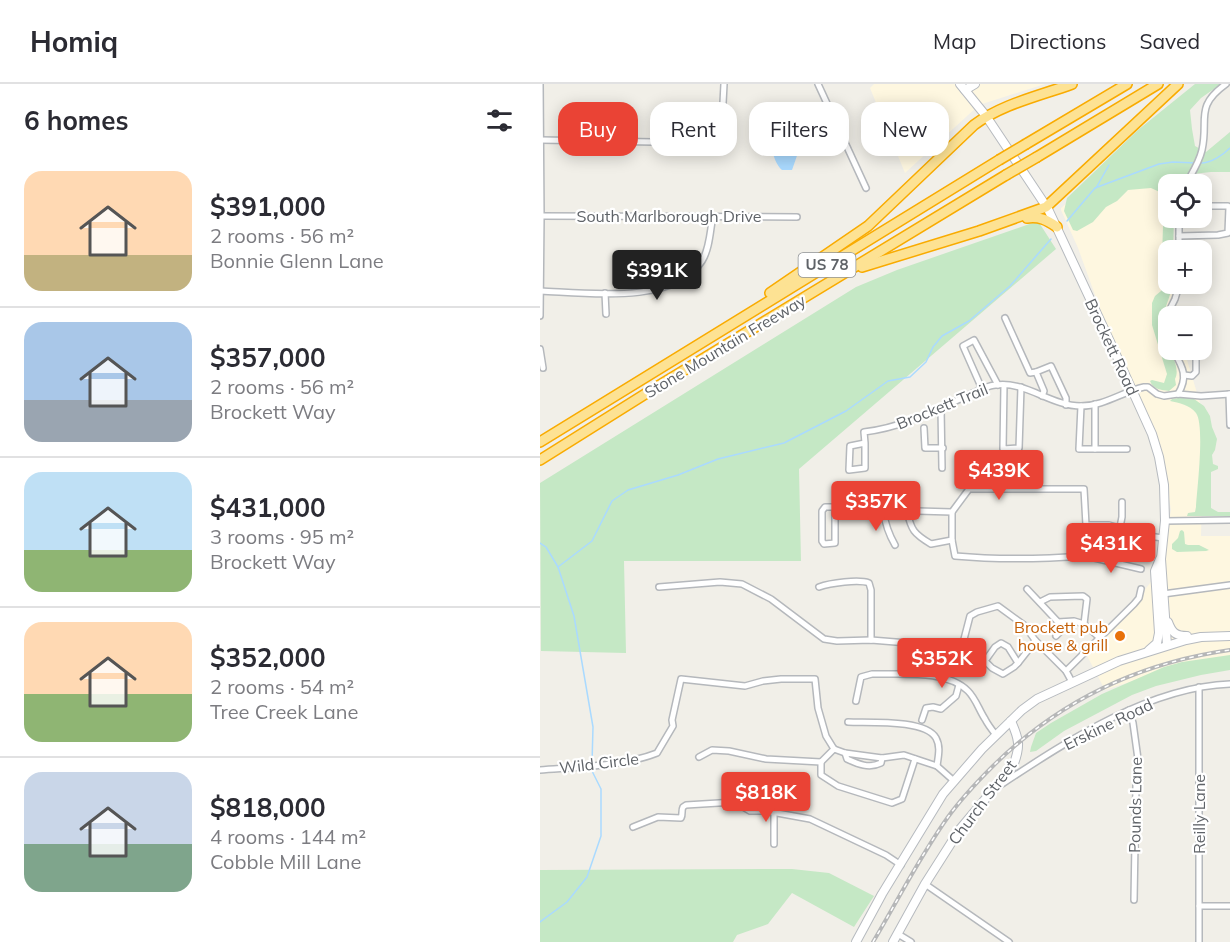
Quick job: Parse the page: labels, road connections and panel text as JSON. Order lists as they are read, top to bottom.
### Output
{
  "streets": {
    "highway": ["US 78", "Stone Mountain Freeway"],
    "street": [
      "South Marlborough Drive",
      "Brockett Road",
      "Brockett Trail",
      "Erskine Road",
      "Wild Circle",
      "Church Street",
      "Pounds Lane",
      "Reilly Lane"
    ]
  },
  "crossings": [
    ["Brockett Road", "Brockett Trail"],
    ["Erskine Road", "Church Street"],
    ["Erskine Road", "Pounds Lane"],
    ["Erskine Road", "Reilly Lane"]
  ],
  "places": ["Brockett pub house & grill"],
  "page": {
    "header": "Homiq",
    "nav": ["Map", "Directions", "Saved"],
    "heading": "6 homes",
    "chip": [
      "Buy",
      "Rent",
      "Filters",
      "New"
    ],
    "list": [
      {
        "name": "$391,000",
        "note": "2 rooms · 56 m² · Bonnie Glenn Lane"
      },
      {
        "name": "$357,000",
        "note": "2 rooms · 56 m² · Brockett Way"
      },
      {
        "name": "$431,000",
        "note": "3 rooms · 95 m² · Brockett Way"
      },
      {
        "name": "$352,000",
        "note": "2 rooms · 54 m² · Tree Creek Lane"
      },
      {
        "name": "$818,000",
        "note": "4 rooms · 144 m² · Cobble Mill Lane"
      }
    ],
    "map_buttons": ["+", "−"],
    "price": [
      "$391K",
      "$439K",
      "$357K",
      "$431K",
      "$352K",
      "$818K"
    ]
  }
}
